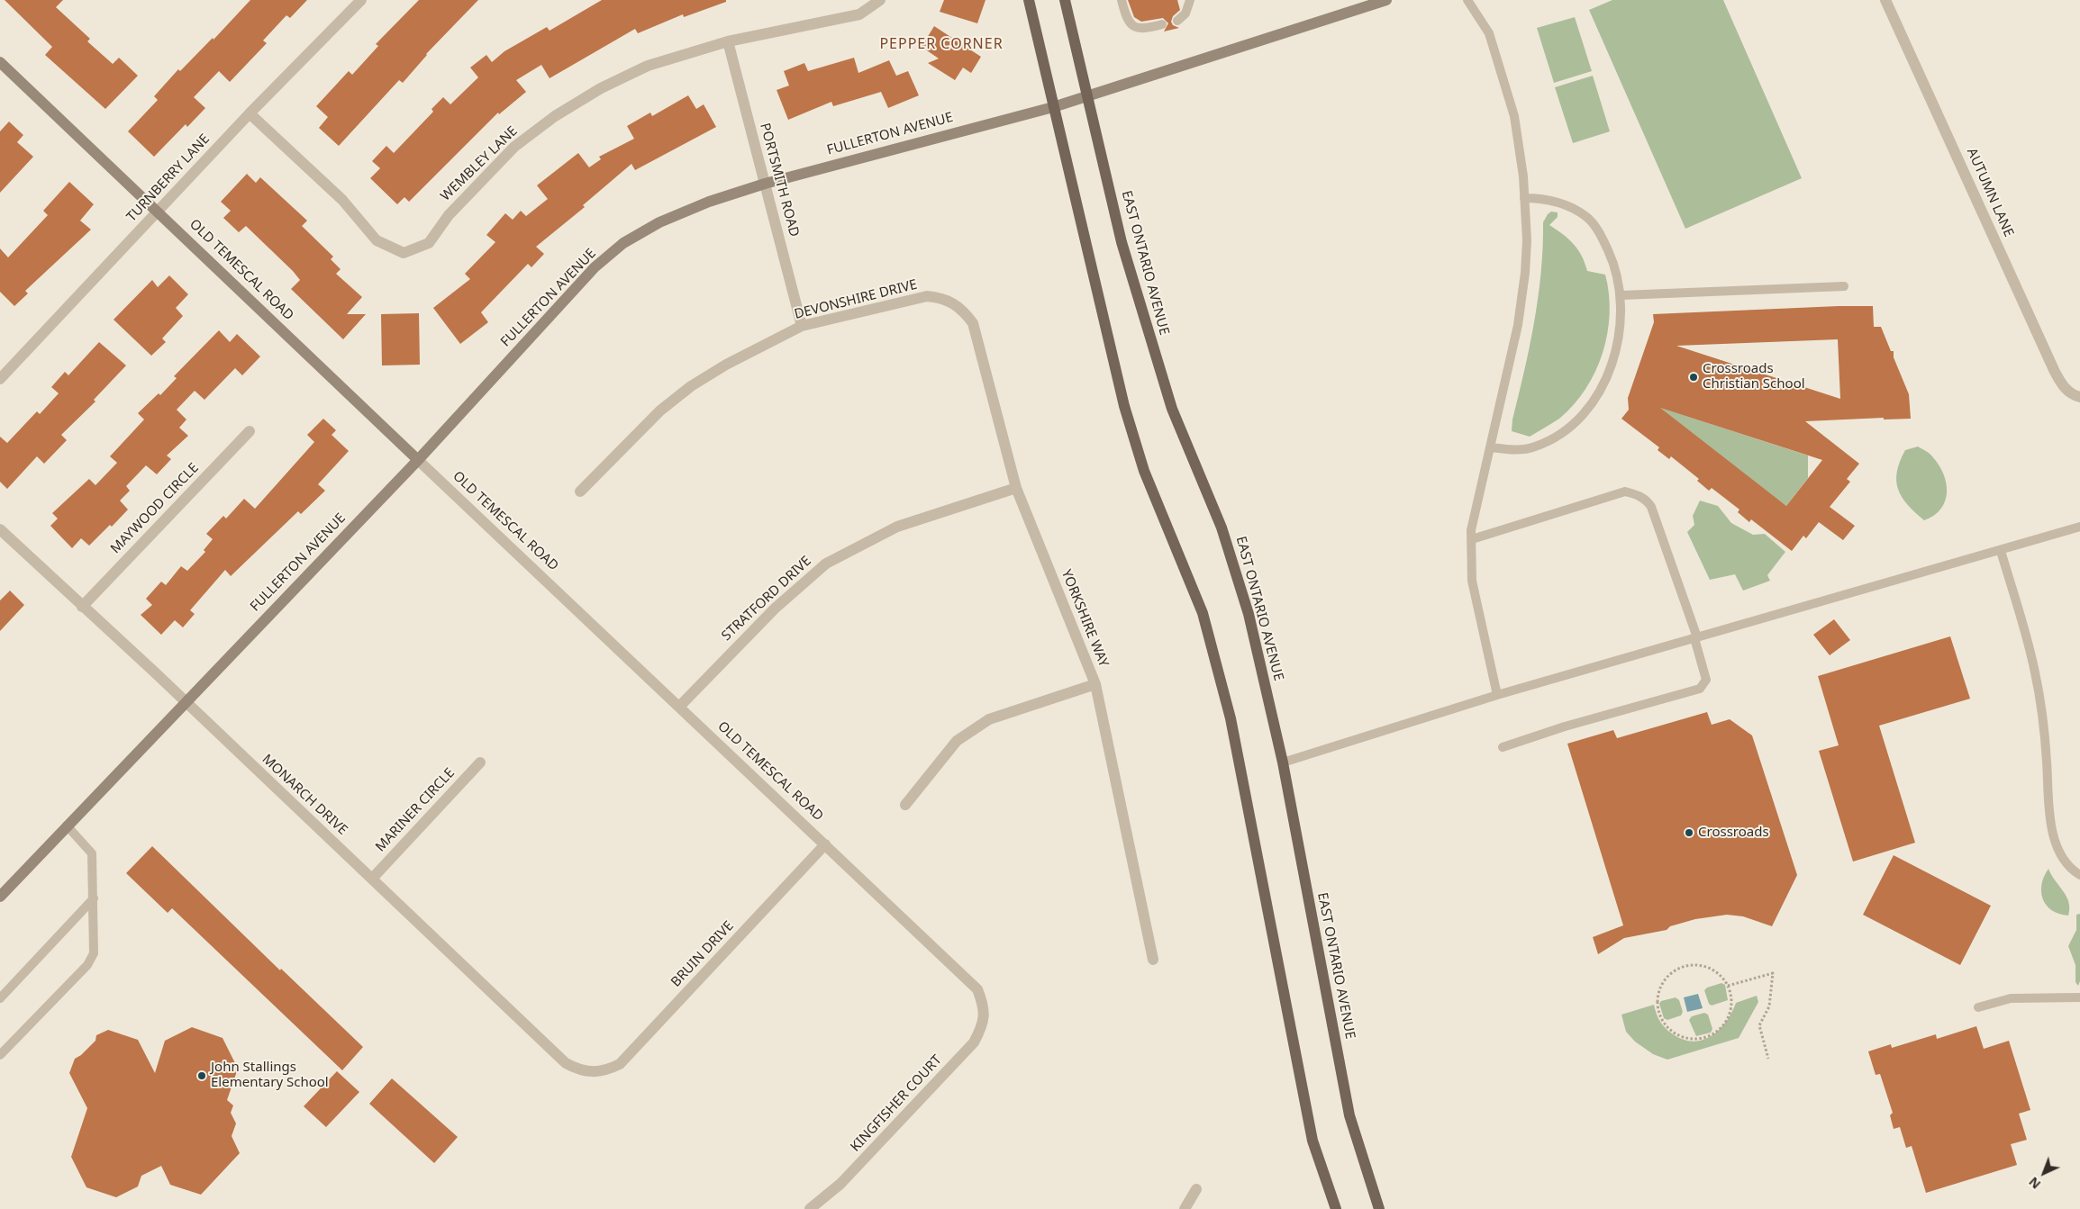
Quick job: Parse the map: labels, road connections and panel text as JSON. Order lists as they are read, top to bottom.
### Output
{
  "streets": {
    "main road": ["FULLERTON AVENUE", "EAST ONTARIO AVENUE", "OLD TEMESCAL ROAD"],
    "street": [
      "WEMBLEY LANE",
      "TURNBERRY LANE",
      "PORTSMITH ROAD",
      "AUTUMN LANE",
      "DEVONSHIRE DRIVE",
      "MAYWOOD CIRCLE",
      "STRATFORD DRIVE",
      "YORKSHIRE WAY",
      "MONARCH DRIVE",
      "MARINER CIRCLE",
      "BRUIN DRIVE",
      "KINGFISHER COURT"
    ]
  },
  "crossings": [
    ["FULLERTON AVENUE", "PORTSMITH ROAD"],
    ["FULLERTON AVENUE", "EAST ONTARIO AVENUE"],
    ["FULLERTON AVENUE", "OLD TEMESCAL ROAD"],
    ["FULLERTON AVENUE", "MONARCH DRIVE"],
    ["WEMBLEY LANE", "TURNBERRY LANE"],
    ["WEMBLEY LANE", "PORTSMITH ROAD"],
    ["TURNBERRY LANE", "OLD TEMESCAL ROAD"],
    ["PORTSMITH ROAD", "DEVONSHIRE DRIVE"],
    ["OLD TEMESCAL ROAD", "STRATFORD DRIVE"],
    ["OLD TEMESCAL ROAD", "BRUIN DRIVE"],
    ["OLD TEMESCAL ROAD", "KINGFISHER COURT"],
    ["DEVONSHIRE DRIVE", "YORKSHIRE WAY"],
    ["MAYWOOD CIRCLE", "MONARCH DRIVE"],
    ["STRATFORD DRIVE", "YORKSHIRE WAY"],
    ["MONARCH DRIVE", "MARINER CIRCLE"],
    ["MONARCH DRIVE", "BRUIN DRIVE"]
  ],
  "districts": ["PEPPER CORNER"],
  "places": ["Crossroads Christian School", "Crossroads", "John Stallings Elementary School"],
  "north": "bottom left"
}
